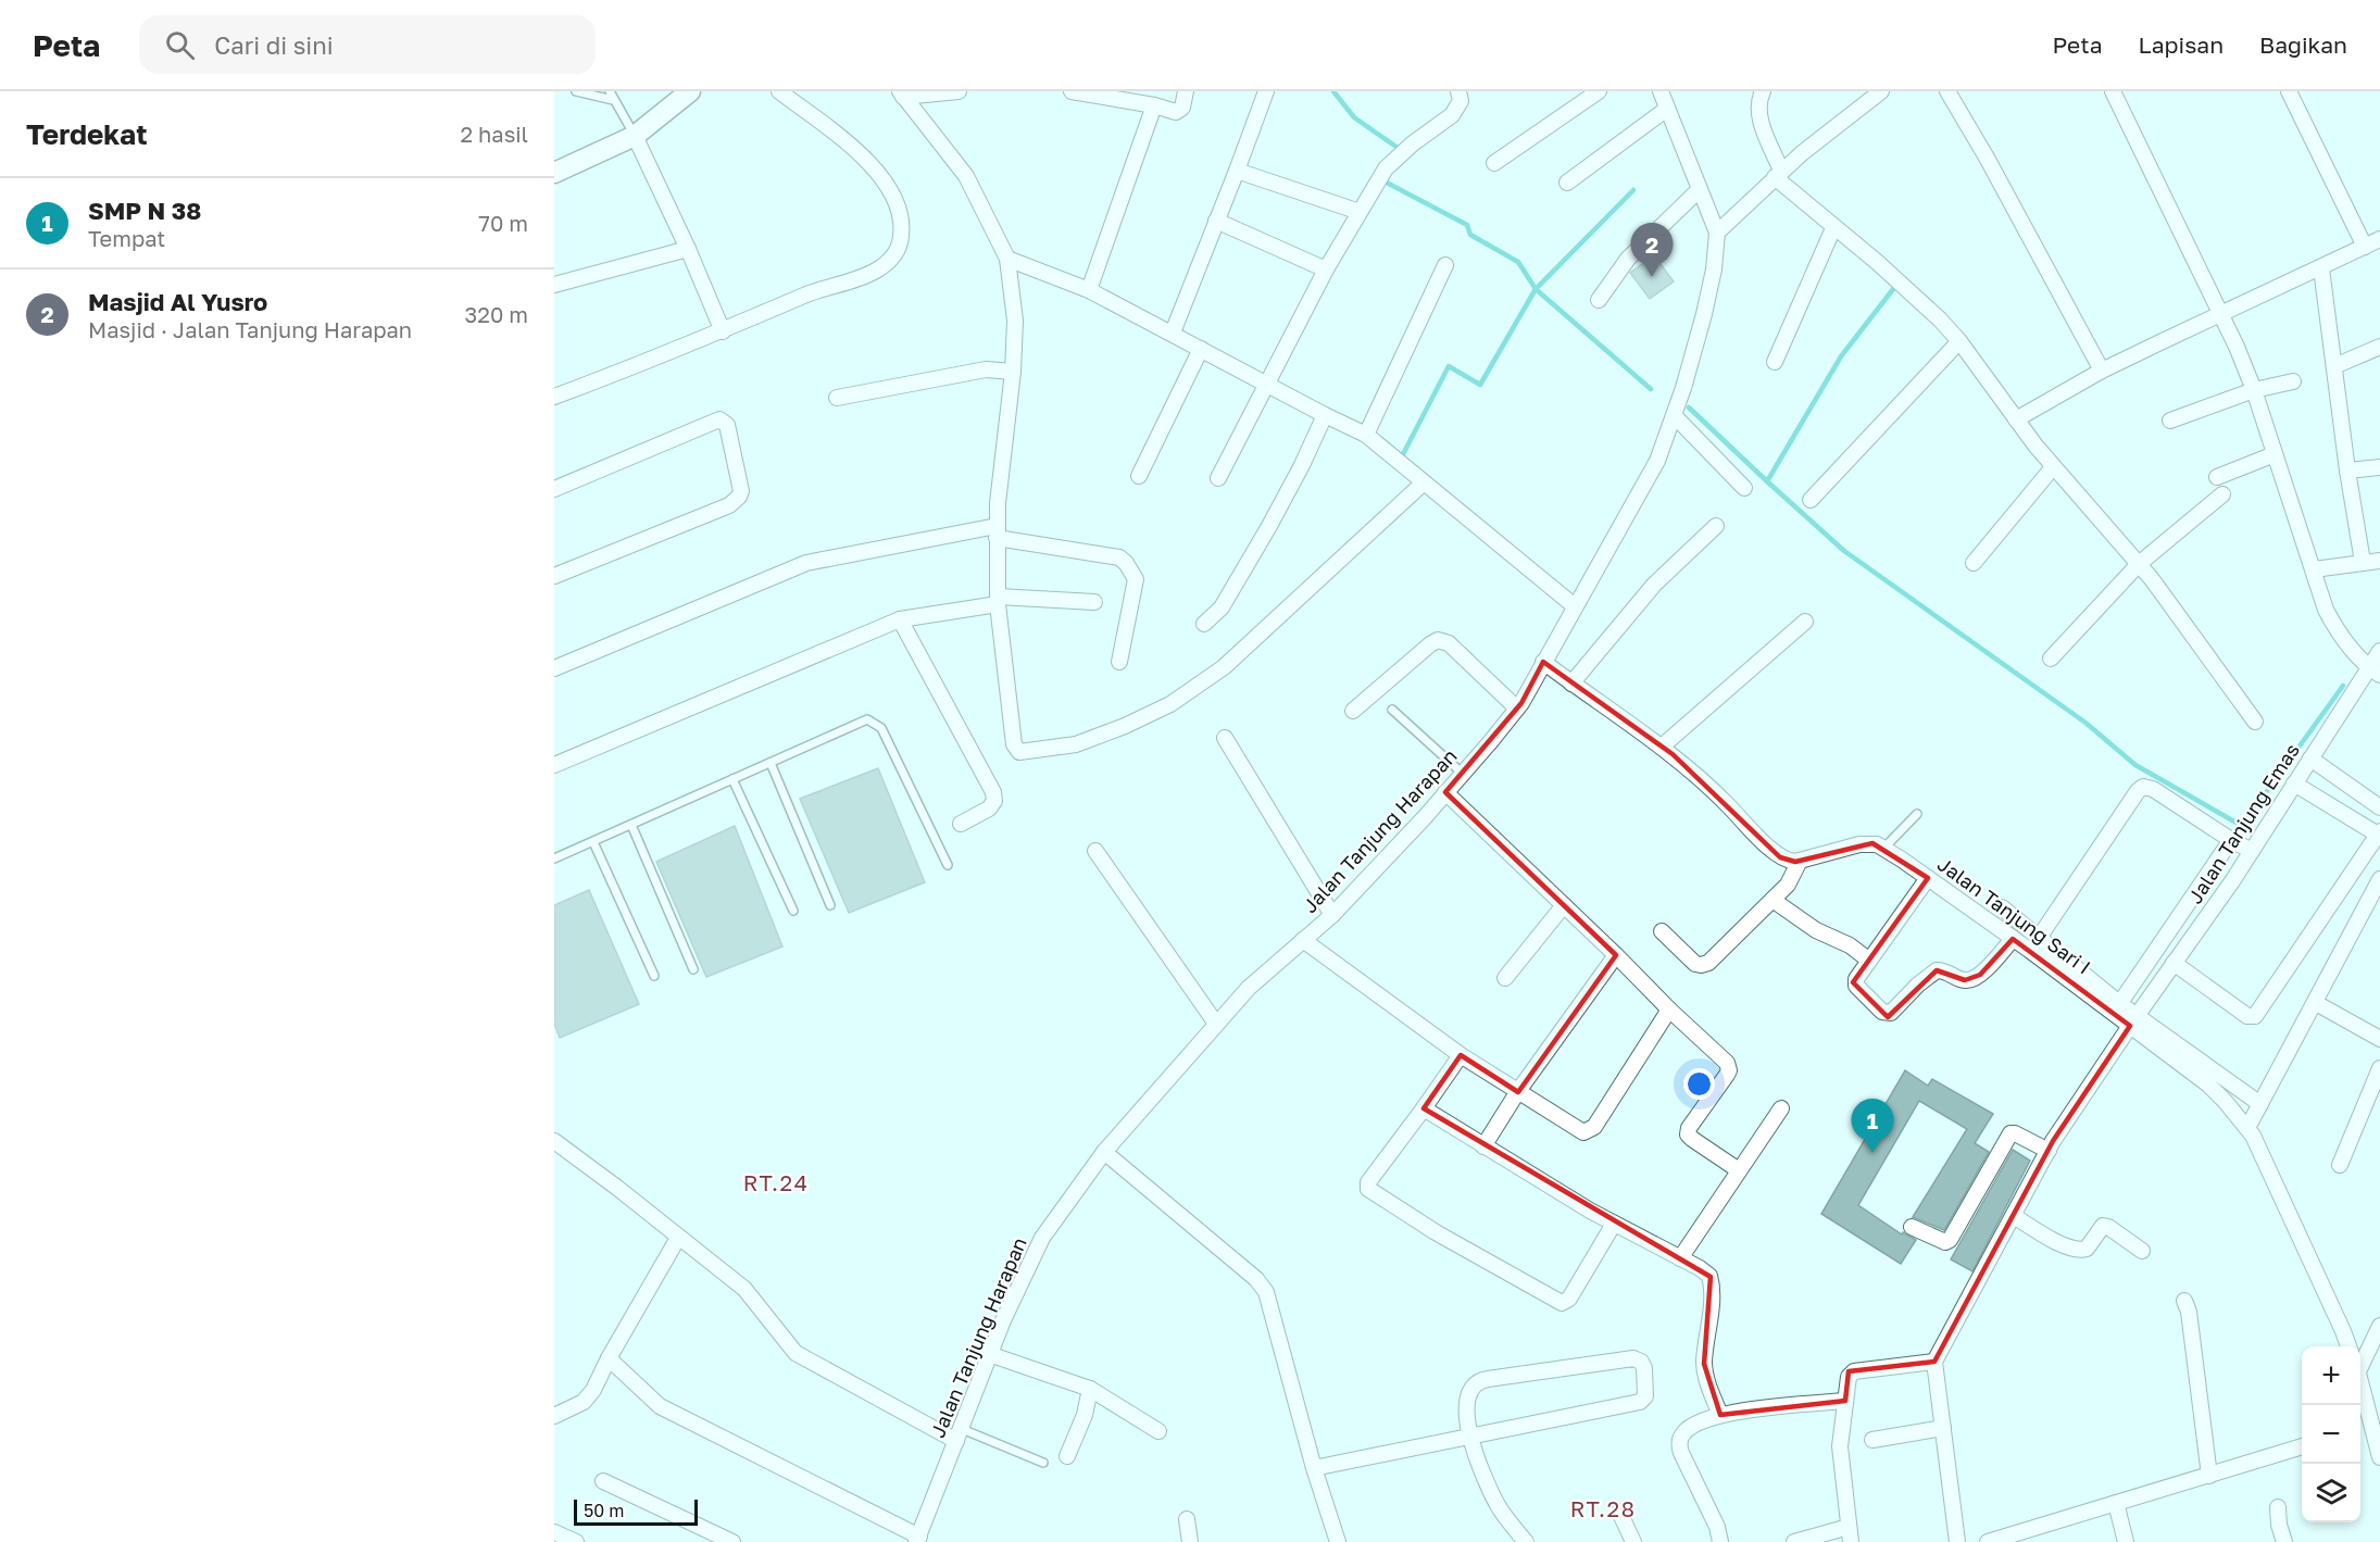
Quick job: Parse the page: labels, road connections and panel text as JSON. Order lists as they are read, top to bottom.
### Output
{
  "streets": {
    "street": ["Jalan Tanjung Emas", "Jalan Tanjung Harapan", "Jalan Tanjung Sari I"]
  },
  "crossings": [
    ["Jalan Tanjung Emas", "Jalan Tanjung Sari I"]
  ],
  "districts": ["RT.24", "RT.28"],
  "scale_bar": "50 m",
  "page": {
    "header": "Peta",
    "search": "Cari di sini",
    "nav": ["Peta", "Lapisan", "Bagikan"],
    "heading": ["Terdekat", "2 hasil"],
    "list": [
      {
        "mark": "1",
        "name": "SMP N 38",
        "note": "Tempat",
        "value": "70 m"
      },
      {
        "mark": "2",
        "name": "Masjid Al Yusro",
        "note": "Masjid · Jalan Tanjung Harapan",
        "value": "320 m"
      }
    ],
    "pins": ["2", "1"],
    "map_buttons": ["+", "−"],
    "scale": "50 m"
  }
}
